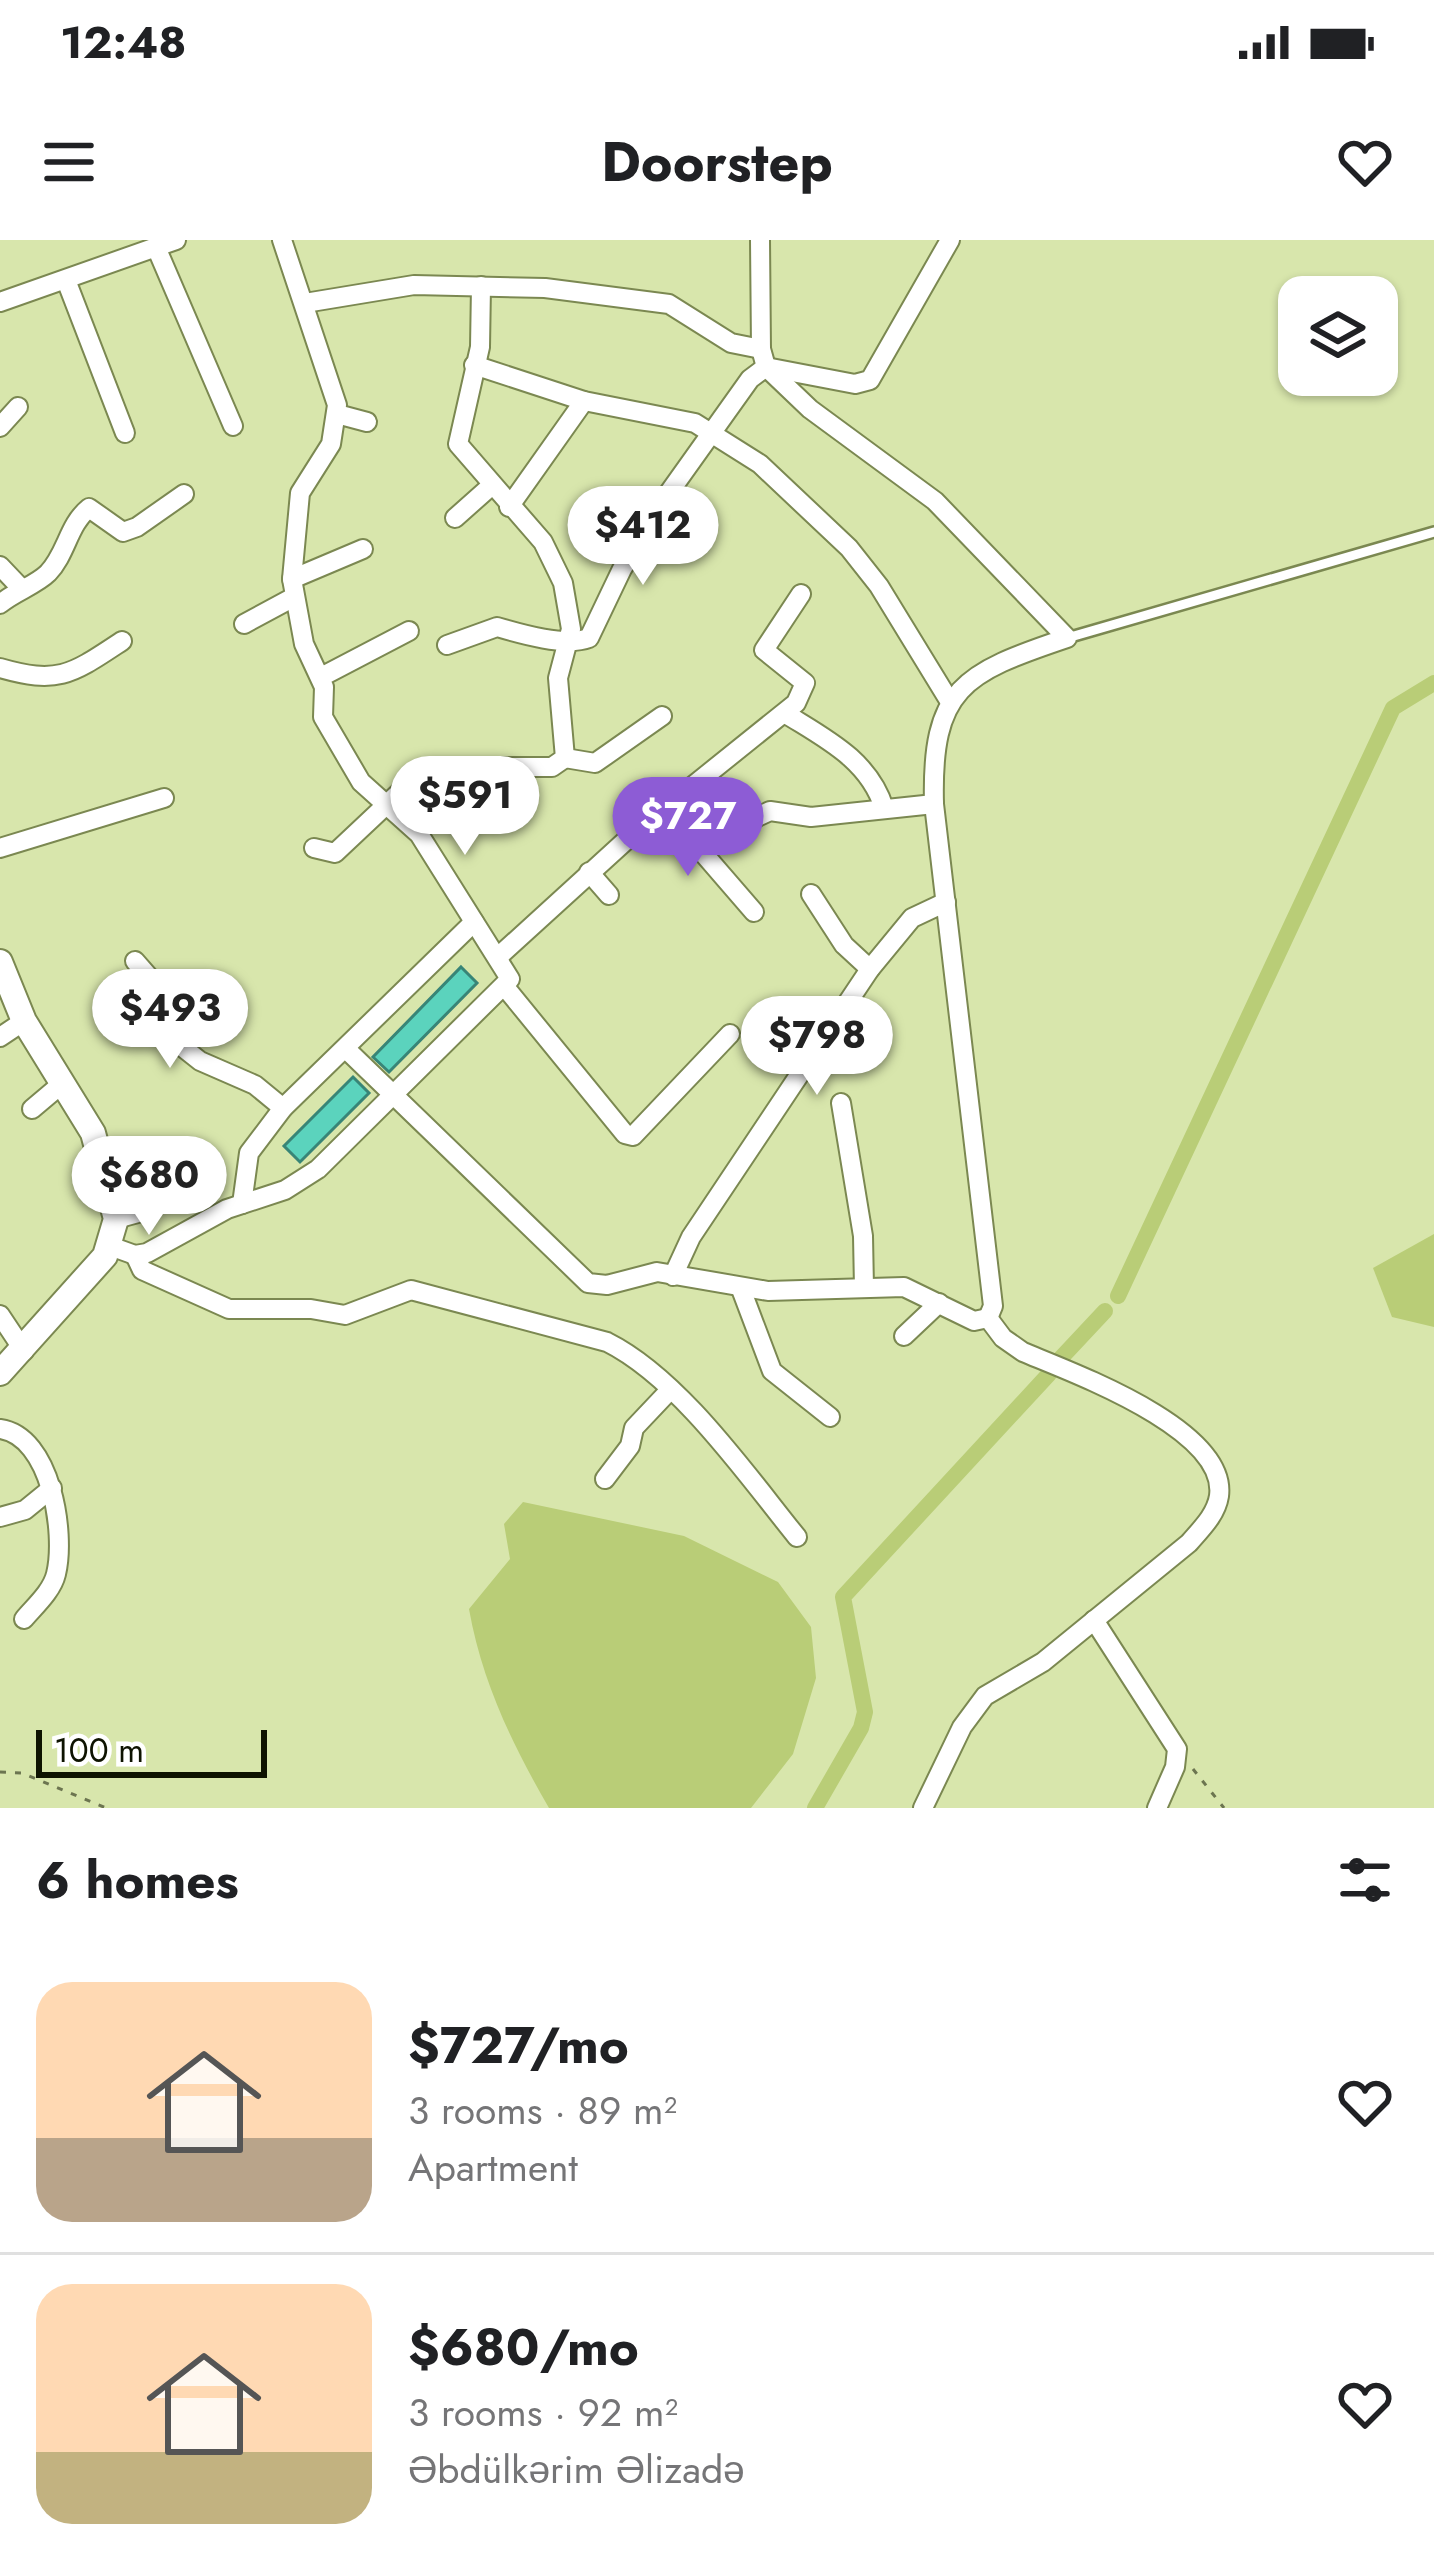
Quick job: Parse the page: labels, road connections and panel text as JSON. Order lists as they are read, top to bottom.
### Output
{
  "scale_bar": "100 m",
  "page": {
    "status": "12:48",
    "header": "Doorstep",
    "price": [
      "$412",
      "$591",
      "$727",
      "$493",
      "$798",
      "$680"
    ],
    "scale": "100 m",
    "heading": "6 homes",
    "list": [
      {
        "name": "$727/mo",
        "note": "3 rooms · 89 m² · Apartment"
      },
      {
        "name": "$680/mo",
        "note": "3 rooms · 92 m² · Əbdülkərim Əlizadə"
      }
    ]
  }
}
